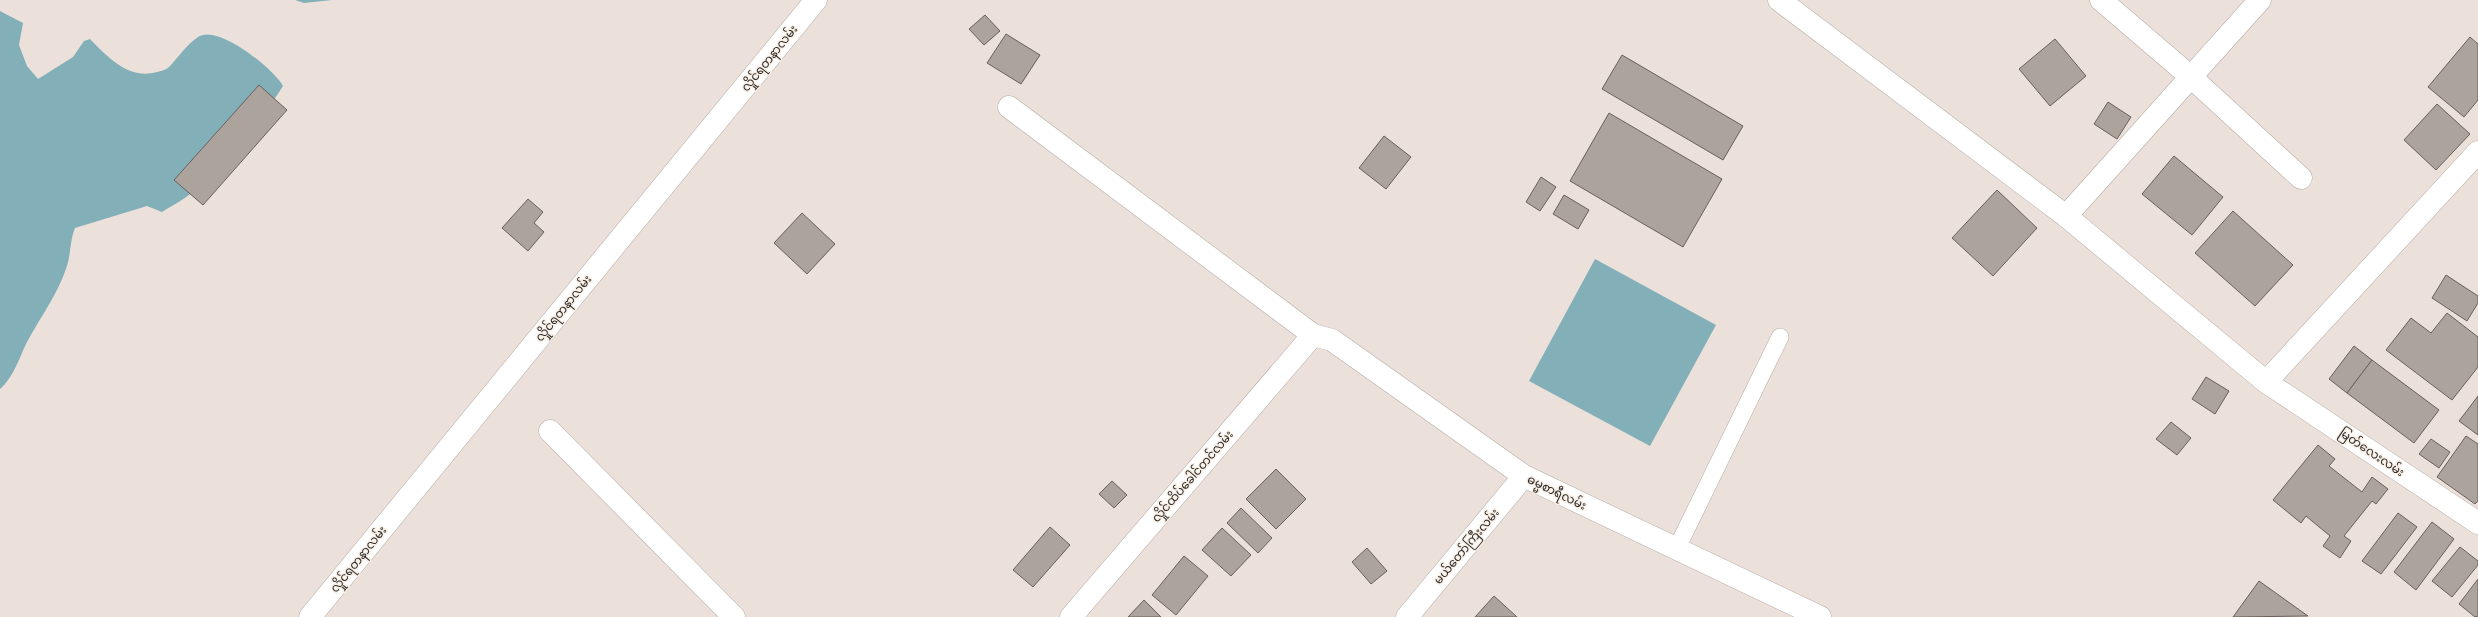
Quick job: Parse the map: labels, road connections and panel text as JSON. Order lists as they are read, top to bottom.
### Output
{
  "streets": {
    "street": [
      "လှိုင်ရတနာလမ်း",
      "မြတ်လေးလမ်း",
      "လှိုင်ထိပ်ခေါင်တင်လမ်း",
      "ဓမ္မစာရီလမ်း",
      "မယ်တော်ကြီးလမ်း"
    ]
  },
  "crossings": [
    ["လှိုင်ထိပ်ခေါင်တင်လမ်း", "ဓမ္မစာရီလမ်း"],
    ["ဓမ္မစာရီလမ်း", "မယ်တော်ကြီးလမ်း"]
  ]
}
